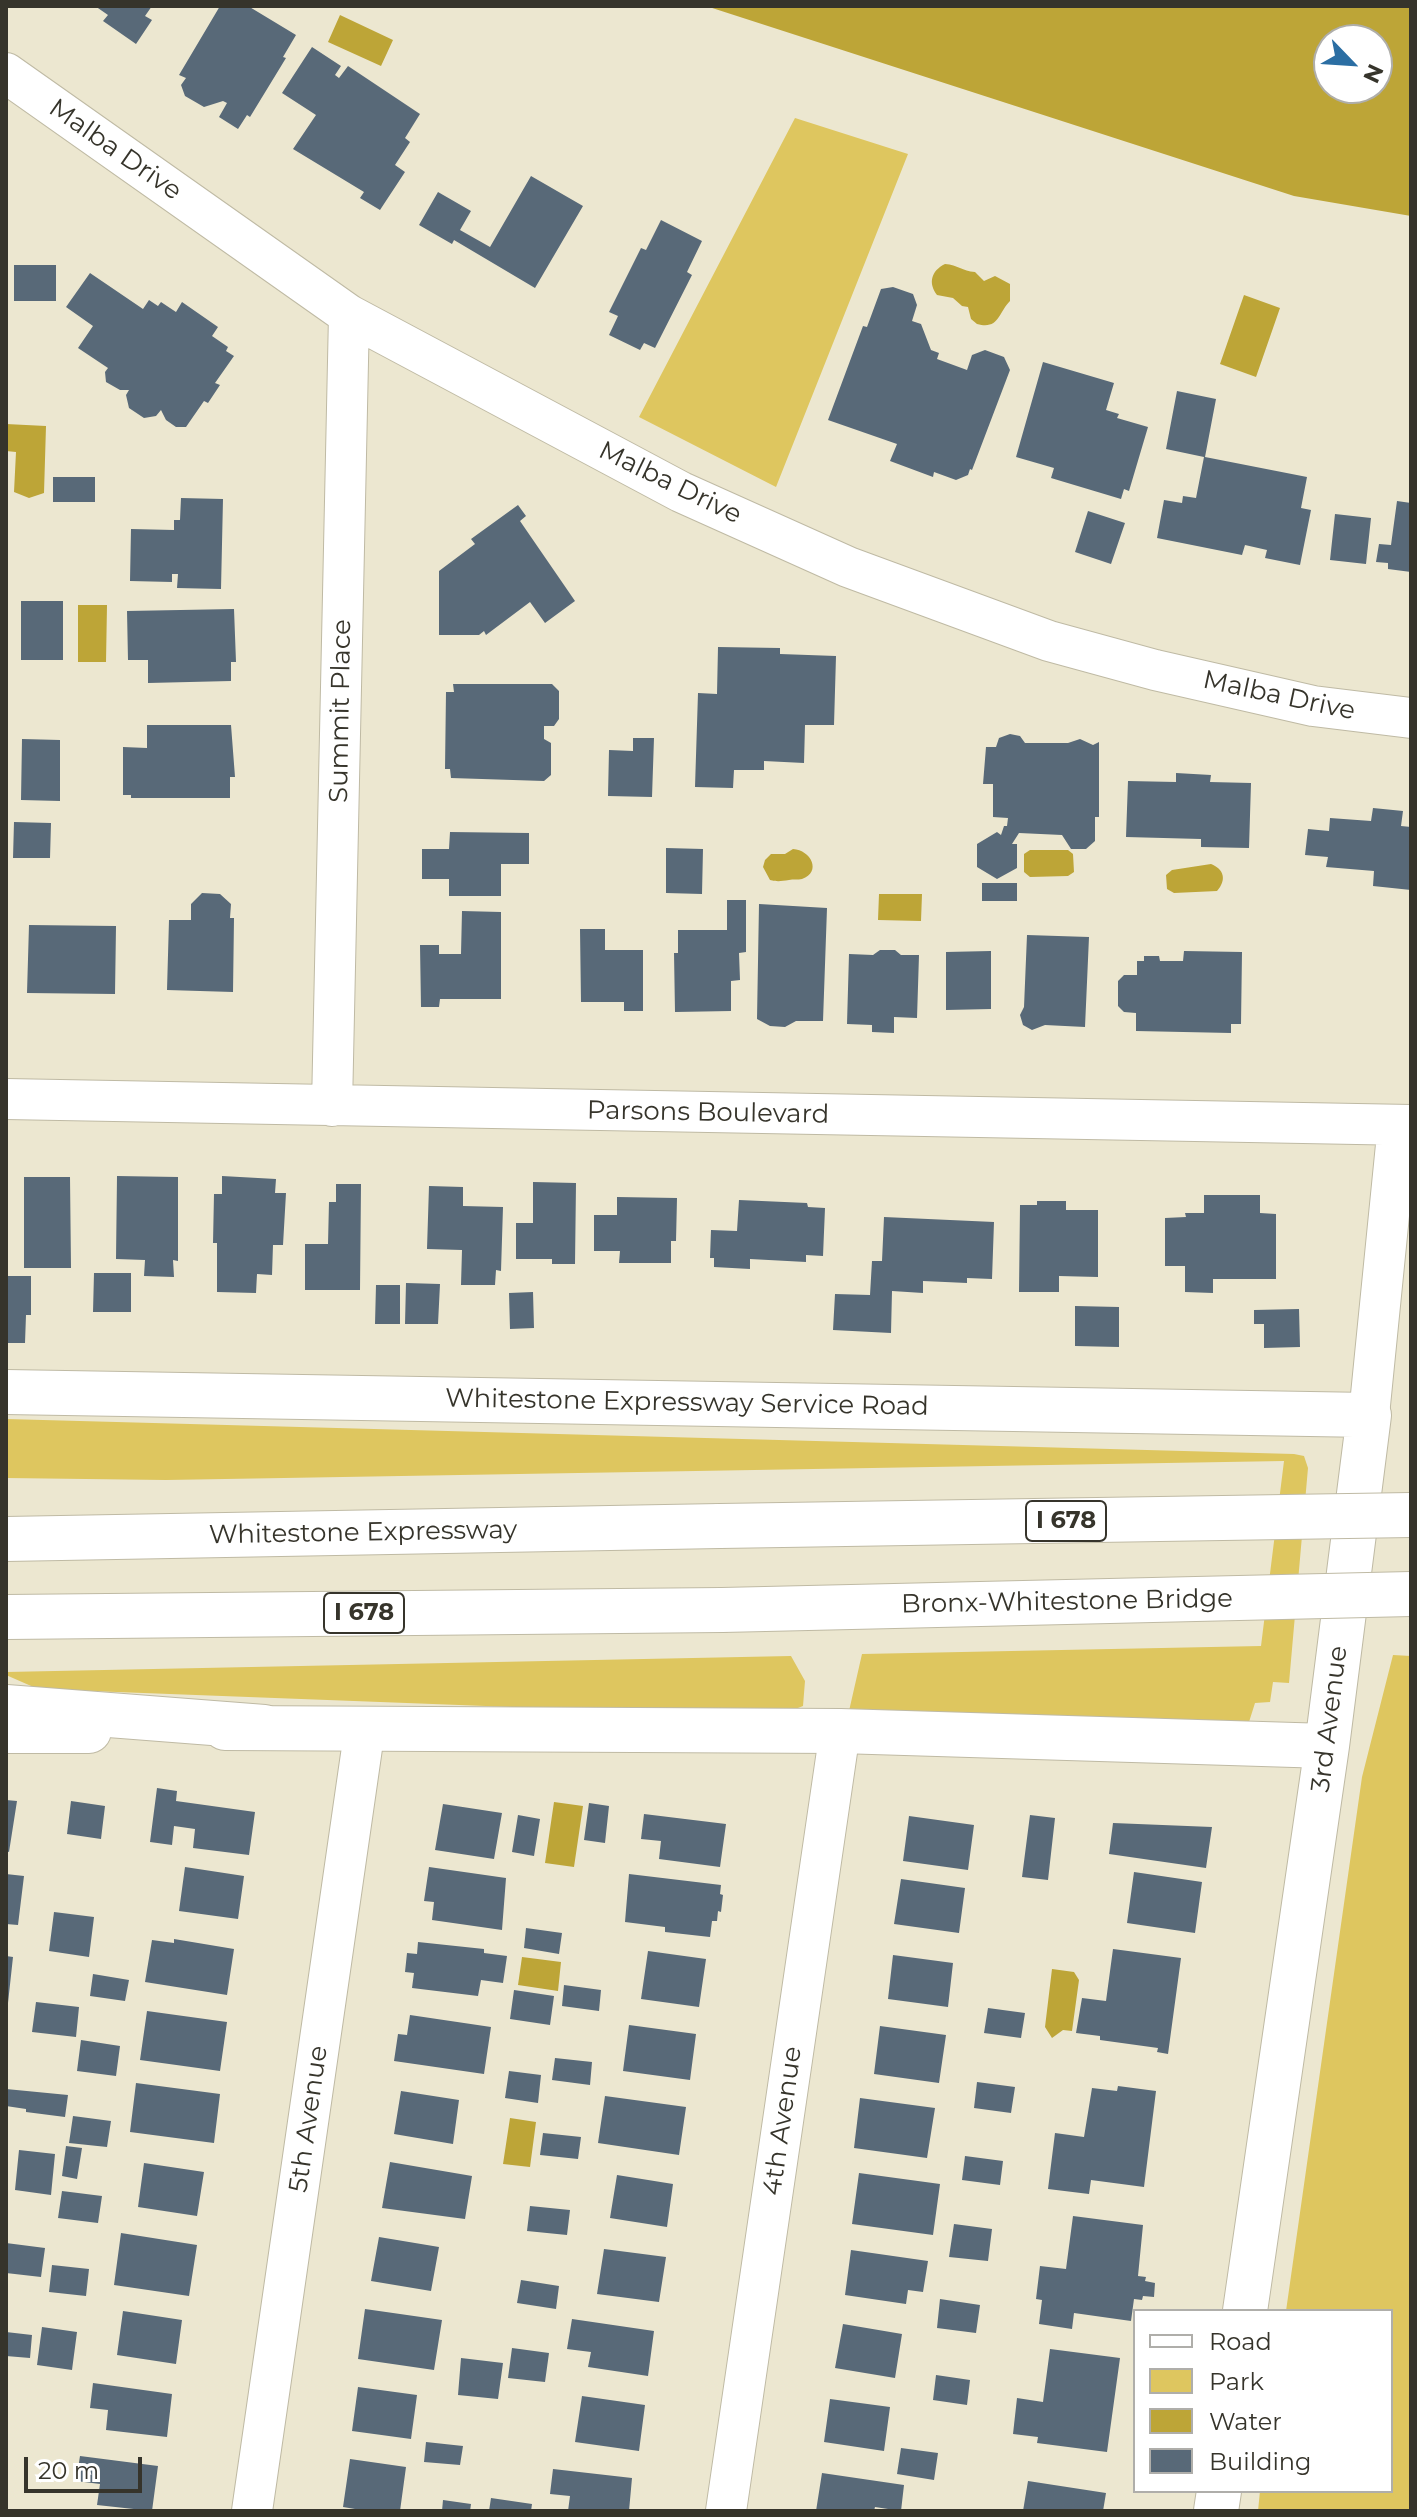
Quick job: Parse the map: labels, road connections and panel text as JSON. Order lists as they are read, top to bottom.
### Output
{
  "streets": {
    "main road": [
      "Whitestone Expressway Service Road",
      "I 678",
      "Whitestone Expressway",
      "Bronx-Whitestone Bridge",
      "3rd Avenue"
    ],
    "street": [
      "Malba Drive",
      "Summit Place",
      "Parsons Boulevard",
      "5th Avenue",
      "4th Avenue"
    ]
  },
  "crossings": [
    ["Malba Drive", "Summit Place"],
    ["Summit Place", "Parsons Boulevard"],
    ["Parsons Boulevard", "3rd Avenue"],
    ["Whitestone Expressway Service Road", "3rd Avenue"]
  ],
  "legend": [
    "Road",
    "Park",
    "Water",
    "Building"
  ],
  "scale_bar": "20 m",
  "north": "bottom right"
}
